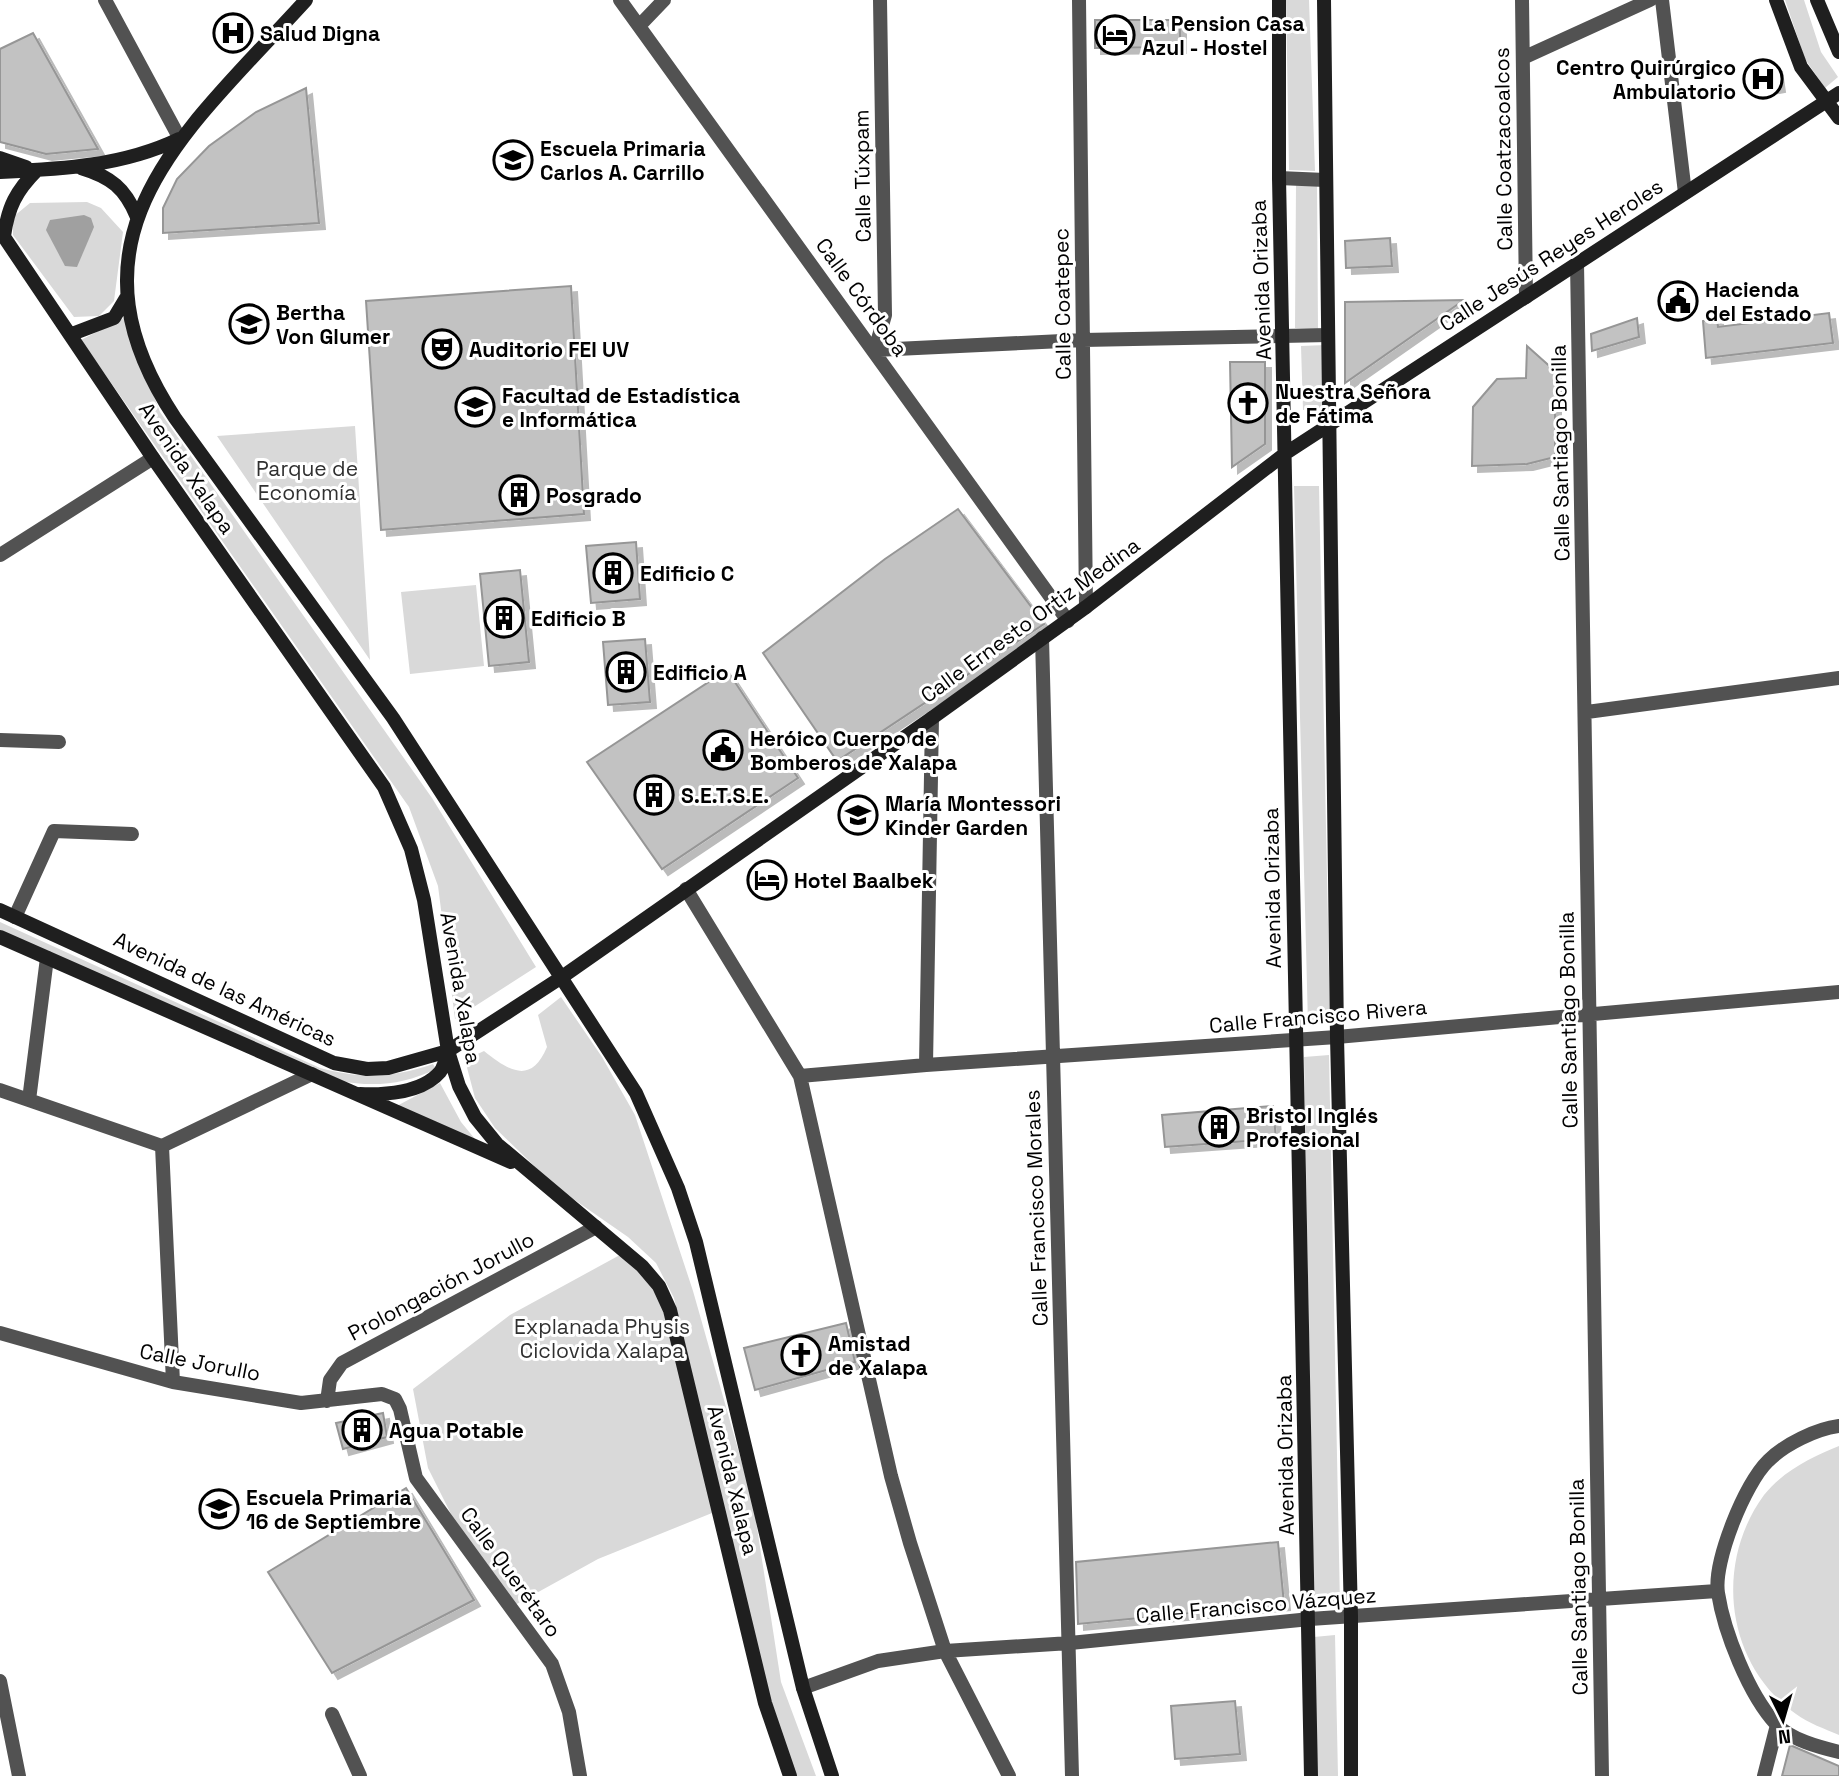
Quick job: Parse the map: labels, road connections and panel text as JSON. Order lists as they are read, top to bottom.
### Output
{
  "streets": {
    "main road": [
      "Calle Jesús Reyes Heroles",
      "Avenida Orizaba",
      "Avenida Xalapa",
      "Calle Ernesto Ortiz Medina",
      "Avenida de las Américas"
    ],
    "street": [
      "Calle Coatzacoalcos",
      "Calle Túxpam",
      "Calle Córdoba",
      "Calle Coatepec",
      "Calle Santiago Bonilla",
      "Calle Francisco Rivera",
      "Calle Francisco Morales",
      "Prolongación Jorullo",
      "Calle Jorullo",
      "Calle Querétaro",
      "Calle Francisco Vázquez"
    ]
  },
  "crossings": [
    ["Calle Coatzacoalcos", "Calle Jesús Reyes Heroles"],
    ["Calle Túxpam", "Calle Córdoba"],
    ["Calle Jesús Reyes Heroles", "Avenida Orizaba"],
    ["Calle Jesús Reyes Heroles", "Calle Santiago Bonilla"],
    ["Calle Jesús Reyes Heroles", "Calle Ernesto Ortiz Medina"],
    ["Avenida Orizaba", "Calle Ernesto Ortiz Medina"],
    ["Avenida Orizaba", "Calle Francisco Rivera"],
    ["Avenida Orizaba", "Calle Francisco Vázquez"],
    ["Calle Córdoba", "Calle Ernesto Ortiz Medina"],
    ["Calle Coatepec", "Calle Ernesto Ortiz Medina"],
    ["Calle Santiago Bonilla", "Calle Francisco Rivera"],
    ["Calle Santiago Bonilla", "Calle Francisco Vázquez"],
    ["Avenida Xalapa", "Calle Ernesto Ortiz Medina"],
    ["Avenida Xalapa", "Avenida de las Américas"],
    ["Avenida Xalapa", "Prolongación Jorullo"],
    ["Avenida Xalapa", "Calle Francisco Vázquez"],
    ["Calle Ernesto Ortiz Medina", "Avenida de las Américas"],
    ["Calle Ernesto Ortiz Medina", "Calle Francisco Morales"],
    ["Calle Francisco Rivera", "Calle Francisco Morales"],
    ["Calle Francisco Morales", "Calle Francisco Vázquez"],
    ["Prolongación Jorullo", "Calle Jorullo"],
    ["Calle Jorullo", "Calle Querétaro"]
  ],
  "parks": ["Parque de Economía", "Explanada Physis Ciclovida Xalapa"],
  "places": {
    "hospital": ["Salud Digna", "Centro Quirúrgico Ambulatorio"],
    "hotel": ["La Pension Casa Azul - Hostel", "Hotel Baalbek"],
    "school or university": [
      "Escuela Primaria Carlos A. Carrillo",
      "Bertha Von Glumer",
      "Facultad de Estadística e Informática",
      "María Montessori Kinder Garden",
      "Escuela Primaria 16 de Septiembre"
    ],
    "public building": ["Hacienda del Estado", "Heróico Cuerpo de Bomberos de Xalapa"],
    "theatre": ["Auditorio FEI UV"],
    "church": ["Nuestra Señora de Fátima", "Amistad de Xalapa"],
    "building": [
      "Posgrado",
      "Edificio C",
      "Edificio B",
      "Edificio A",
      "S.E.T.S.E.",
      "Bristol Inglés Profesional",
      "Agua Potable"
    ]
  },
  "north": "bottom"
}
